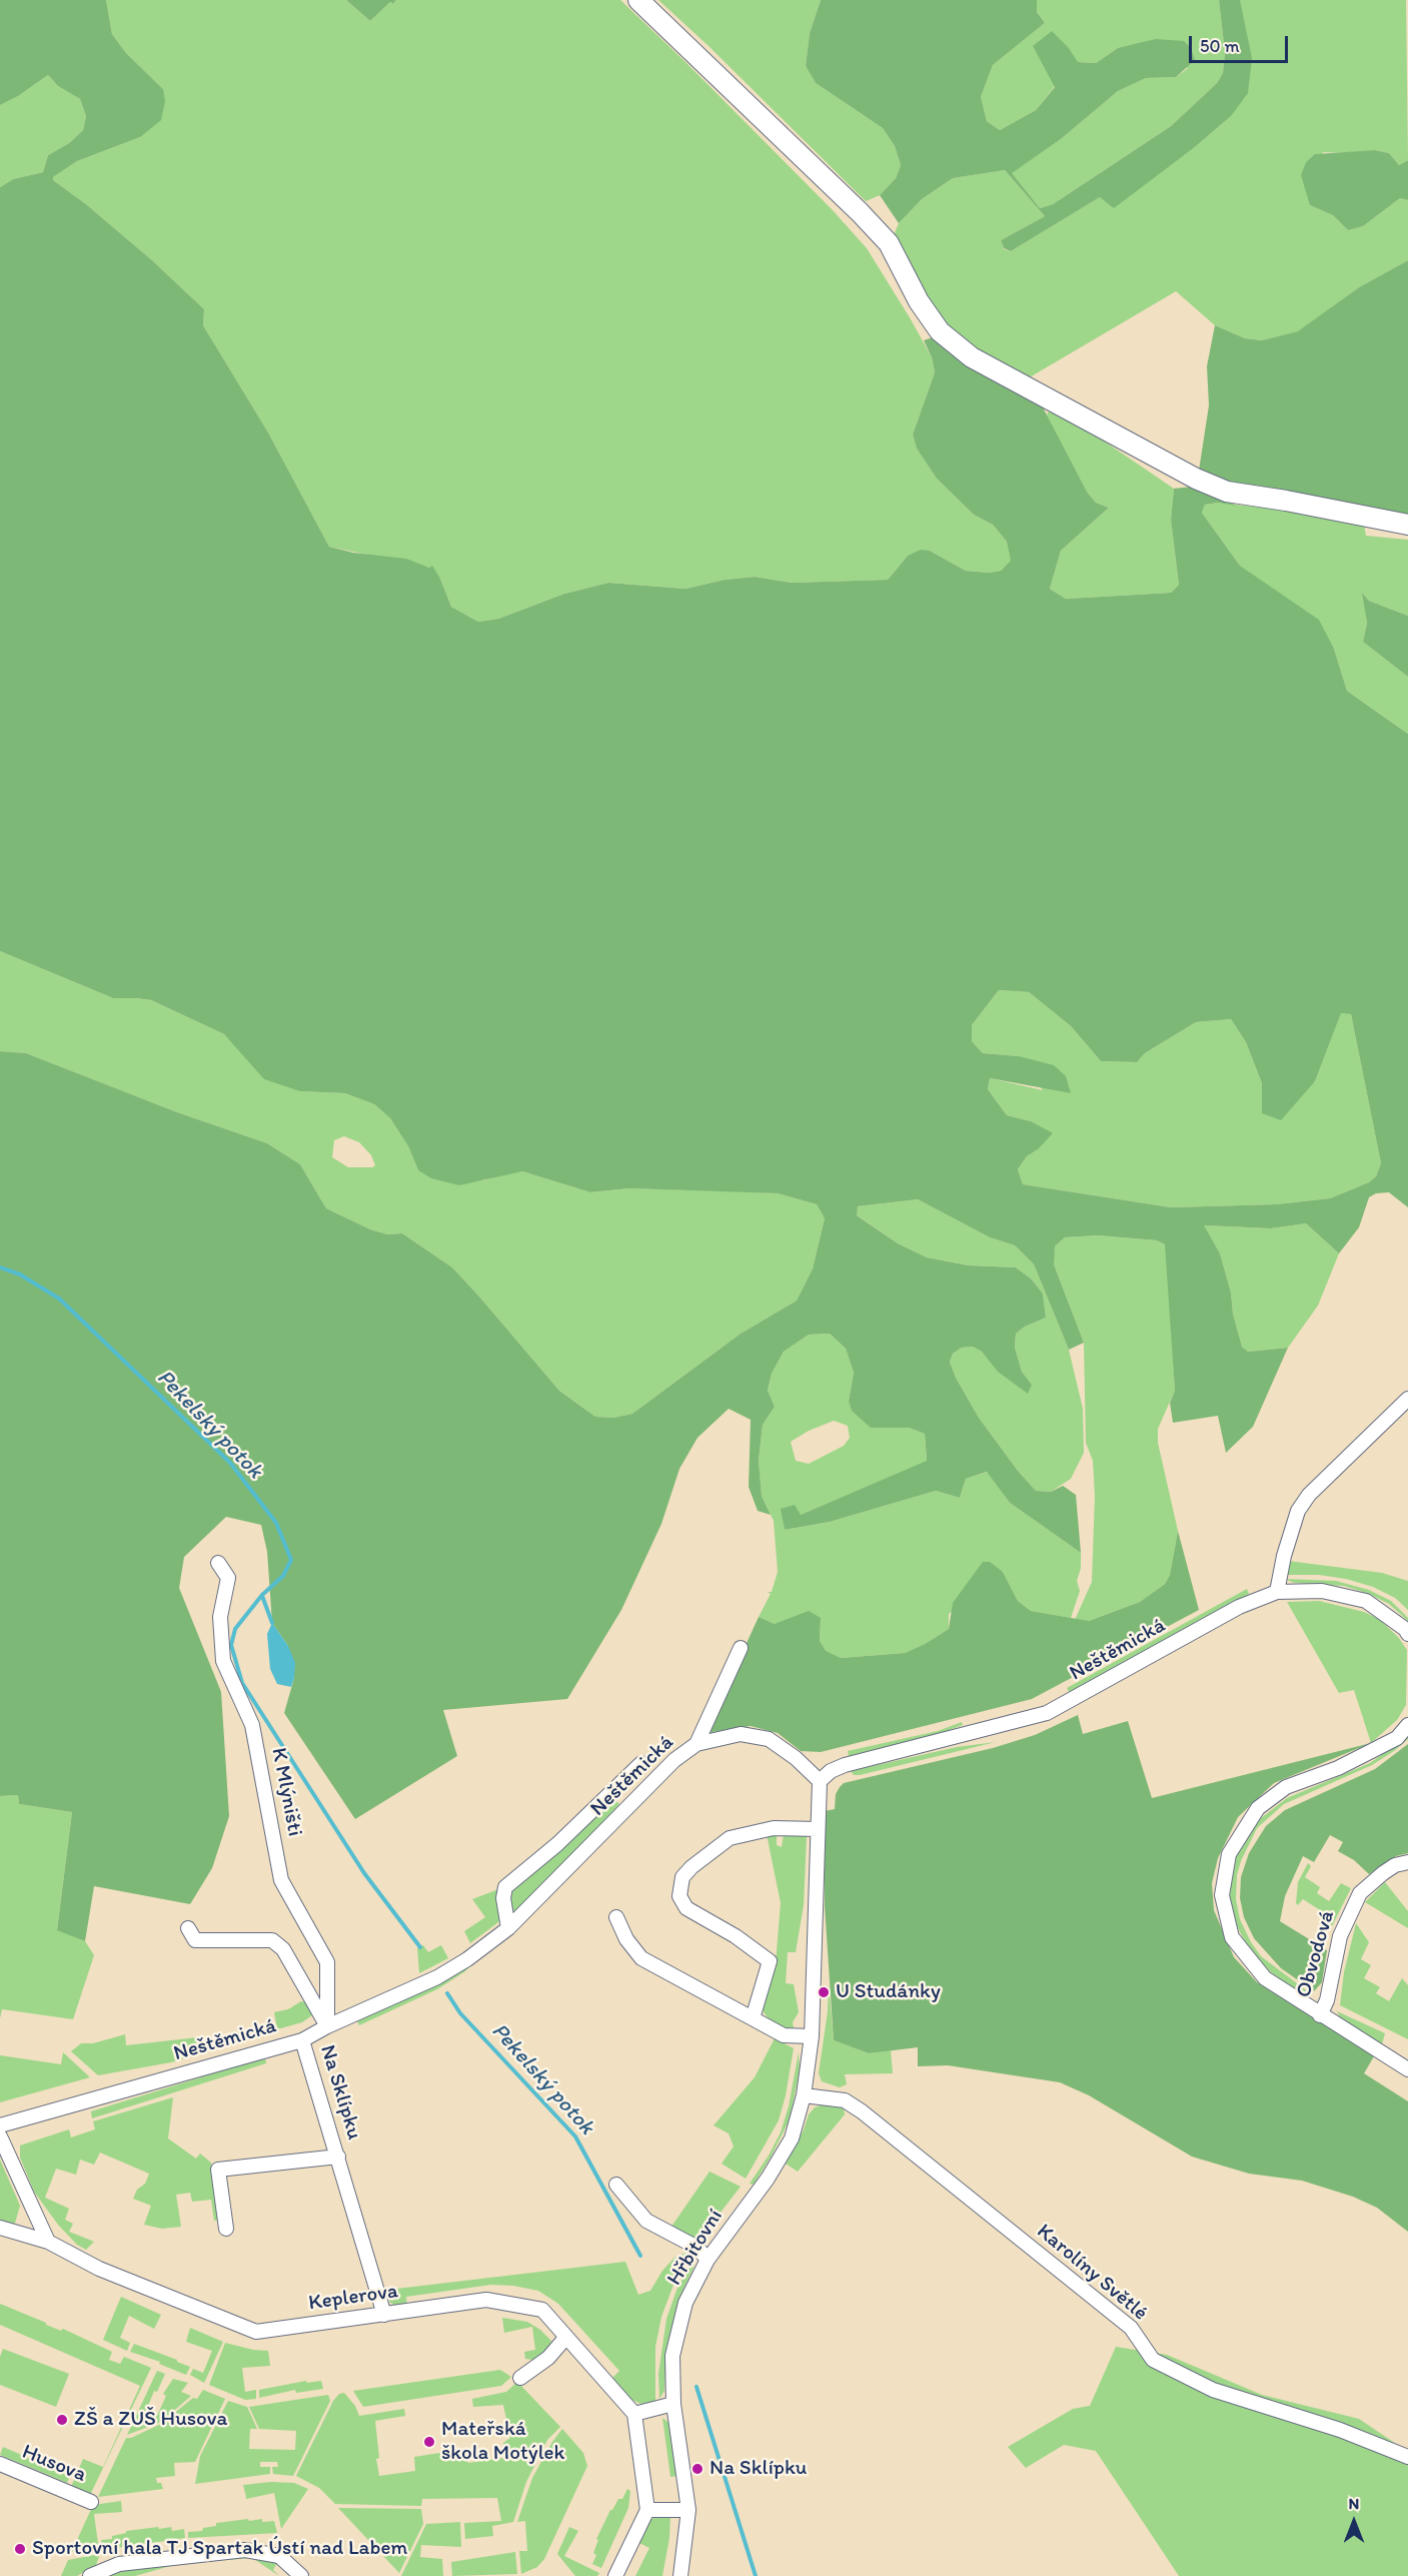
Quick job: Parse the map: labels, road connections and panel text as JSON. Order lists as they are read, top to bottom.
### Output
{
  "streets": {
    "street": [
      "Neštěmická",
      "K Mlýništi",
      "Obvodová",
      "Na Sklípku",
      "Hřbitovní",
      "Karolíny Světlé",
      "Keplerova",
      "Husova"
    ]
  },
  "crossings": [
    ["Neštěmická", "K Mlýništi"],
    ["Neštěmická", "Na Sklípku"],
    ["Neštěmická", "Hřbitovní"],
    ["Na Sklípku", "Keplerova"],
    ["Hřbitovní", "Karolíny Světlé"]
  ],
  "water": ["Pekelský potok"],
  "places": [
    "U Studánky",
    "ZŠ a ZUŠ Husova",
    "Mateřská škola Motýlek",
    "Na Sklípku",
    "Sportovní hala TJ Spartak Ústí nad Labem"
  ],
  "scale_bar": "50 m",
  "north": "top"
}
